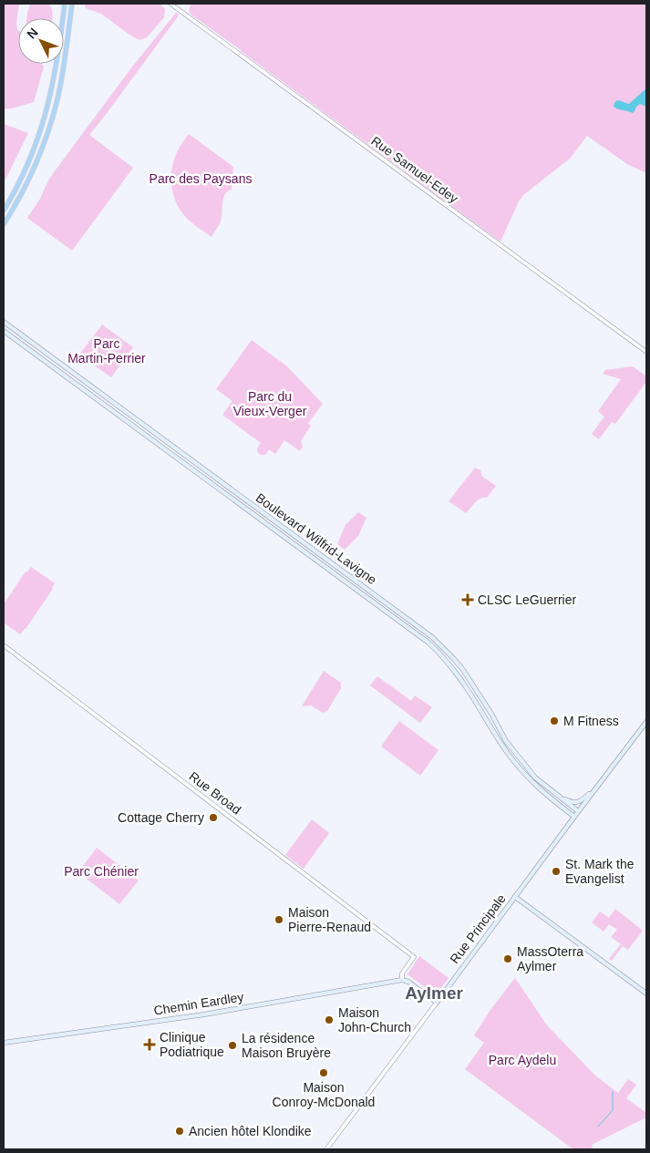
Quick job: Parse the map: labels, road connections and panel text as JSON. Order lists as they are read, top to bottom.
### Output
{
  "streets": {
    "main road": ["Boulevard Wilfrid-Lavigne", "Rue Principale", "Chemin Eardley"],
    "street": ["Rue Samuel-Edey", "Rue Broad"]
  },
  "crossings": [
    ["Boulevard Wilfrid-Lavigne", "Rue Principale"],
    ["Rue Broad", "Chemin Eardley"]
  ],
  "districts": ["Aylmer"],
  "parks": [
    "Parc des Paysans",
    "Parc Martin-Perrier",
    "Parc du Vieux-Verger",
    "Parc Chénier",
    "Parc Aydelu"
  ],
  "places": {
    "health": ["CLSC LeGuerrier", "Clinique Podiatrique"],
    "other": [
      "M Fitness",
      "Cottage Cherry",
      "St. Mark the Evangelist",
      "Maison Pierre-Renaud",
      "MassOterra Aylmer",
      "Maison John-Church",
      "La résidence Maison Bruyère",
      "Maison Conroy-McDonald",
      "Ancien hôtel Klondike"
    ]
  },
  "north": "top left"
}
